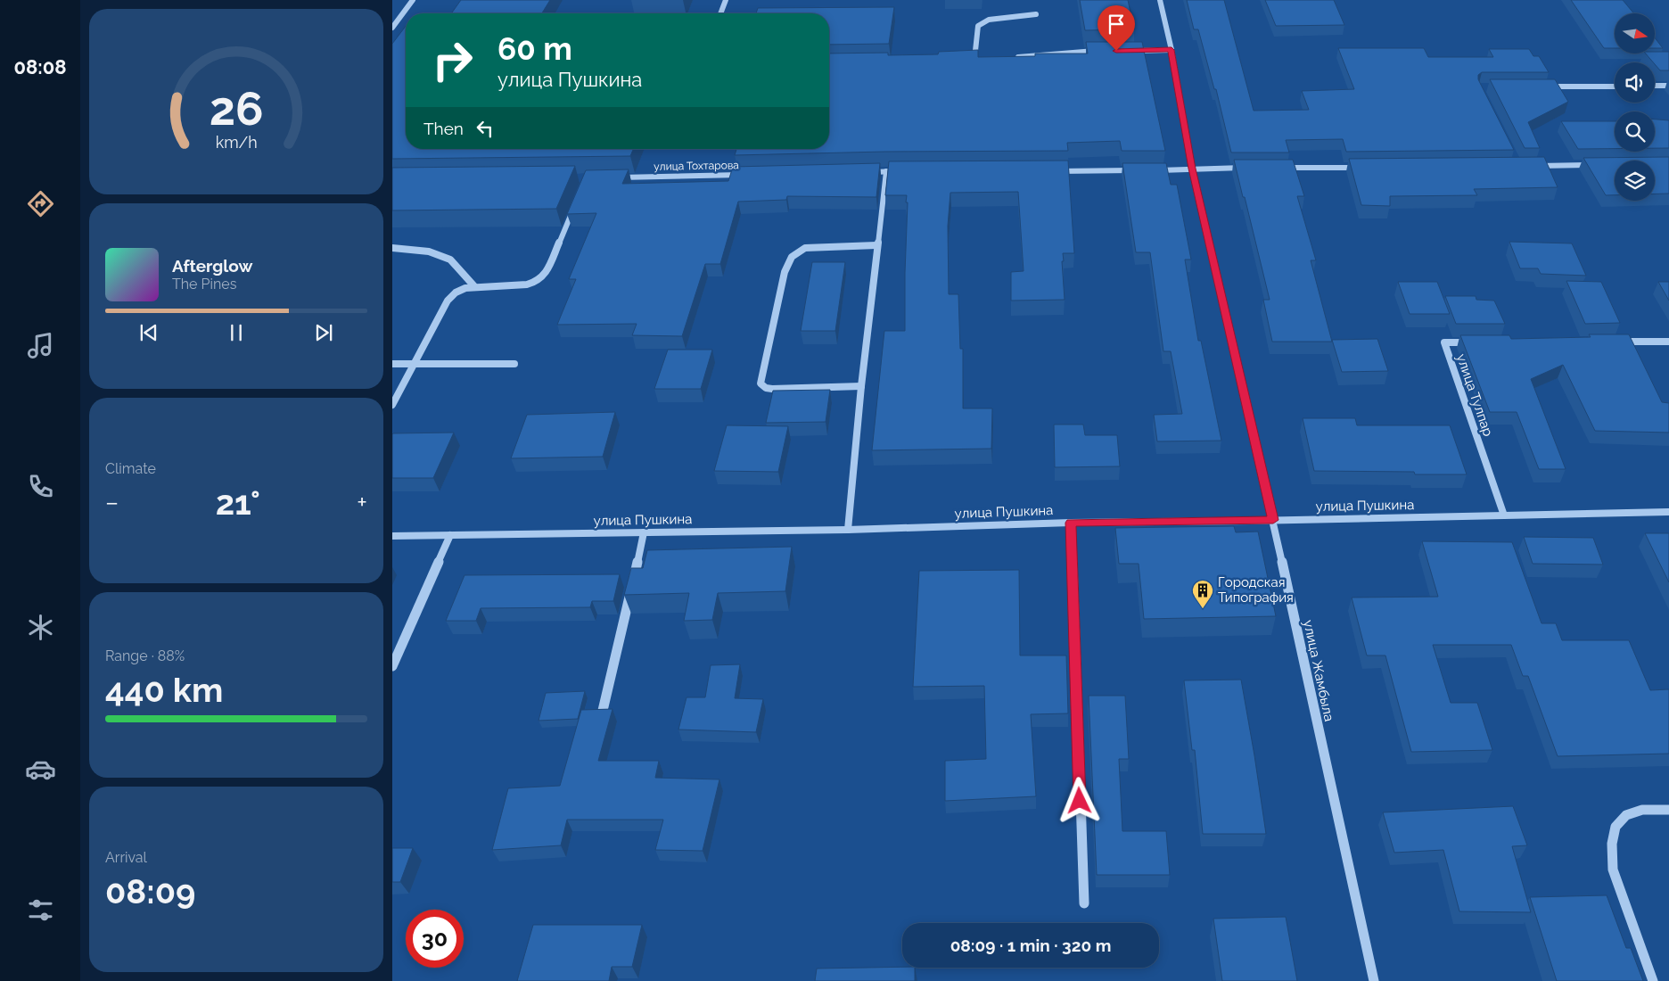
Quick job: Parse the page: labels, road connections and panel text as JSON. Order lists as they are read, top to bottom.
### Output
{
  "streets": {
    "street": [
      "улица Тохтарова",
      "улица Тулпар",
      "улица Пушкина",
      "улица Жамбыла"
    ]
  },
  "crossings": [
    ["улица Тулпар", "улица Пушкина"],
    ["улица Пушкина", "улица Жамбыла"]
  ],
  "places": {
    "building": ["Городская Типография"]
  },
  "north": "right",
  "page": {
    "tabs": "08:08",
    "turn": ["60 m", "улица Пушкина"],
    "then": "Then",
    "song": ["Afterglow", "The Pines"],
    "tile": [
      "Climate",
      ["Range · 88%", "440 km"],
      ["Arrival", "08:09"]
    ],
    "heat": ["−", "21°", "+"],
    "limit": "30",
    "trip": "08:09 · 1 min · 320 m",
    "gauge": ["26", "km/h"]
  }
}
